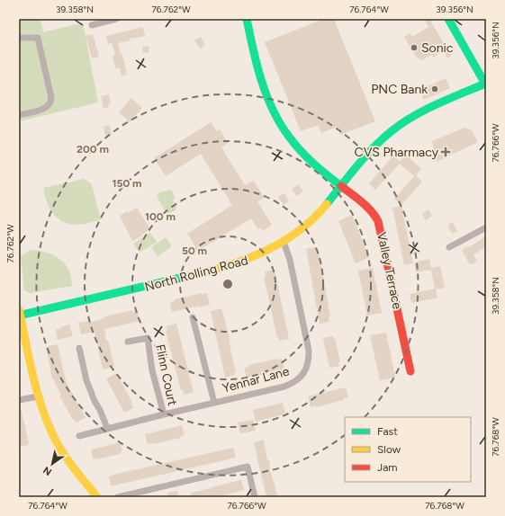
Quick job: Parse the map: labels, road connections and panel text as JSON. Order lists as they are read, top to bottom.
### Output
{
  "streets": {
    "street": [
      "Valley Terrace",
      "North Rolling Road",
      "Flinn Court",
      "Yennar Lane"
    ]
  },
  "crossings": [
    ["Valley Terrace", "North Rolling Road"],
    ["North Rolling Road", "Yennar Lane"],
    ["Flinn Court", "Yennar Lane"]
  ],
  "places": {
    "other": ["Sonic", "PNC Bank"],
    "health": ["CVS Pharmacy"]
  },
  "legend": ["Fast", "Slow", "Jam"],
  "north": "bottom left",
  "coordinates": [
    "39.358°N",
    "76.762°W",
    "76.764°W",
    "39.356°N",
    "76.766°W",
    "76.768°W"
  ],
  "rings": [
    "200 m",
    "150 m",
    "100 m",
    "50 m"
  ]
}
